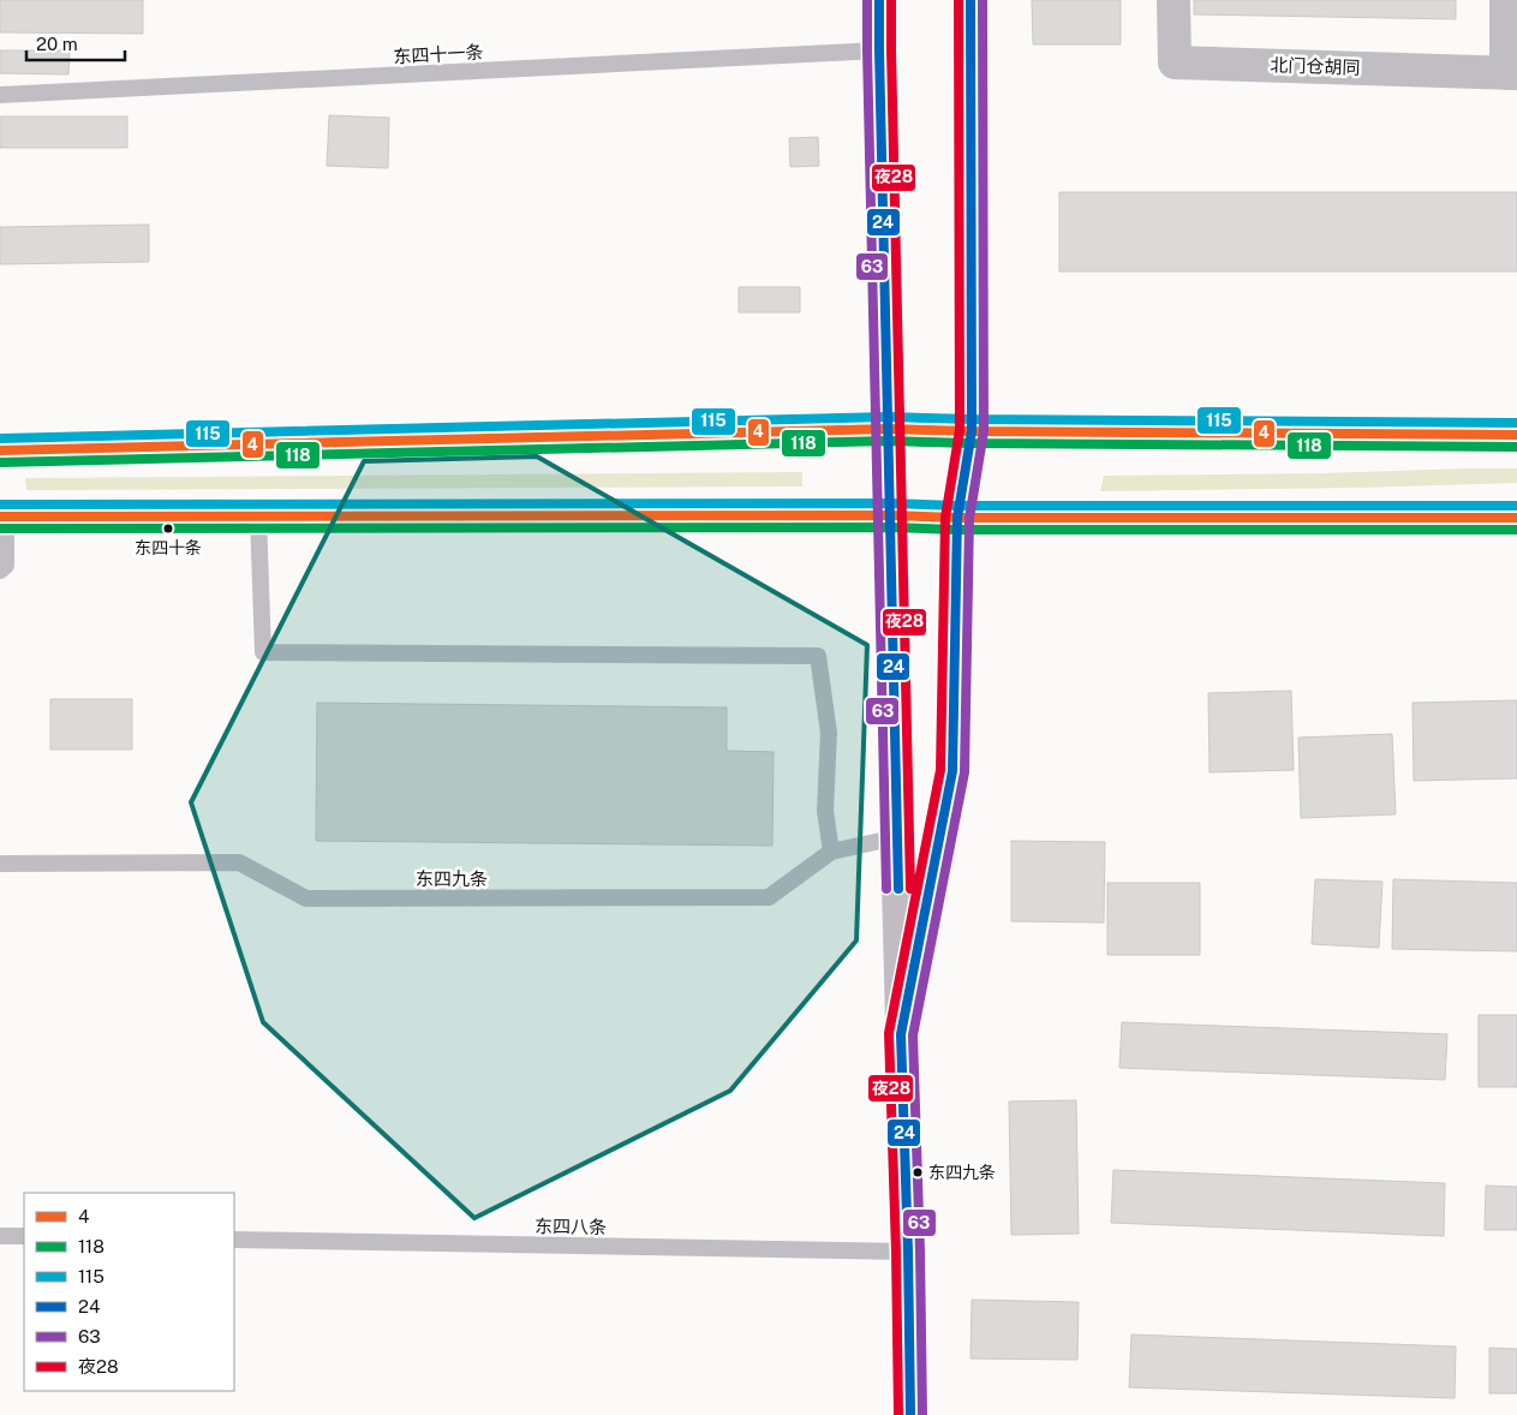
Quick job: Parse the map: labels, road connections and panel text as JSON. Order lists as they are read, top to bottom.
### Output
{
  "streets": {
    "street": ["北门仓胡同"],
    "lane": ["东四十一条", "东四九条", "东四八条"]
  },
  "places": ["东四十条", "东四九条"],
  "lines": [
    "transit line 24",
    "transit line 63",
    "transit line 夜28",
    "transit line 115",
    "transit line 4",
    "transit line 118"
  ],
  "legend": [
    "4",
    "118",
    "115",
    "24",
    "63",
    "夜28"
  ],
  "scale_bar": "20 m"
}
